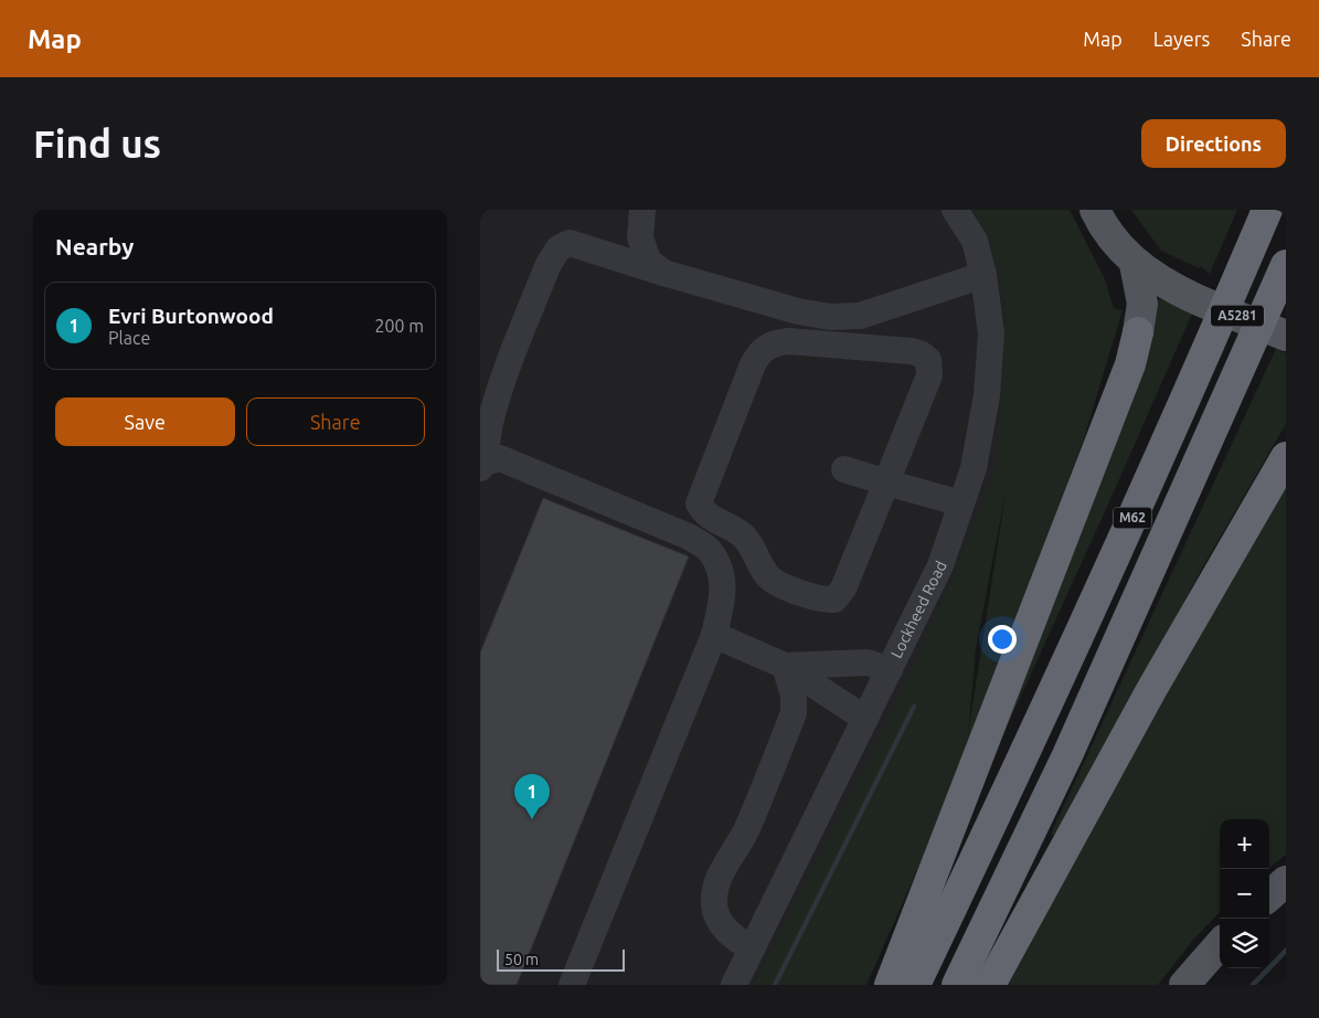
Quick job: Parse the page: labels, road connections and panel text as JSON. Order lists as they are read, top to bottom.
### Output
{
  "streets": {
    "highway": ["M62"],
    "main road": ["A5281"],
    "street": ["Lockheed Road"]
  },
  "scale_bar": "50 m",
  "page": {
    "header": "Map",
    "nav": ["Map", "Layers", "Share"],
    "buttons": [
      "Directions",
      ["Save", "Share"]
    ],
    "title": "Find us",
    "heading": "Nearby",
    "list": [
      {
        "mark": "1",
        "name": "Evri Burtonwood",
        "note": "Place",
        "value": "200 m"
      }
    ],
    "pins": "1",
    "map_buttons": ["+", "−"],
    "scale": "50 m"
  }
}
